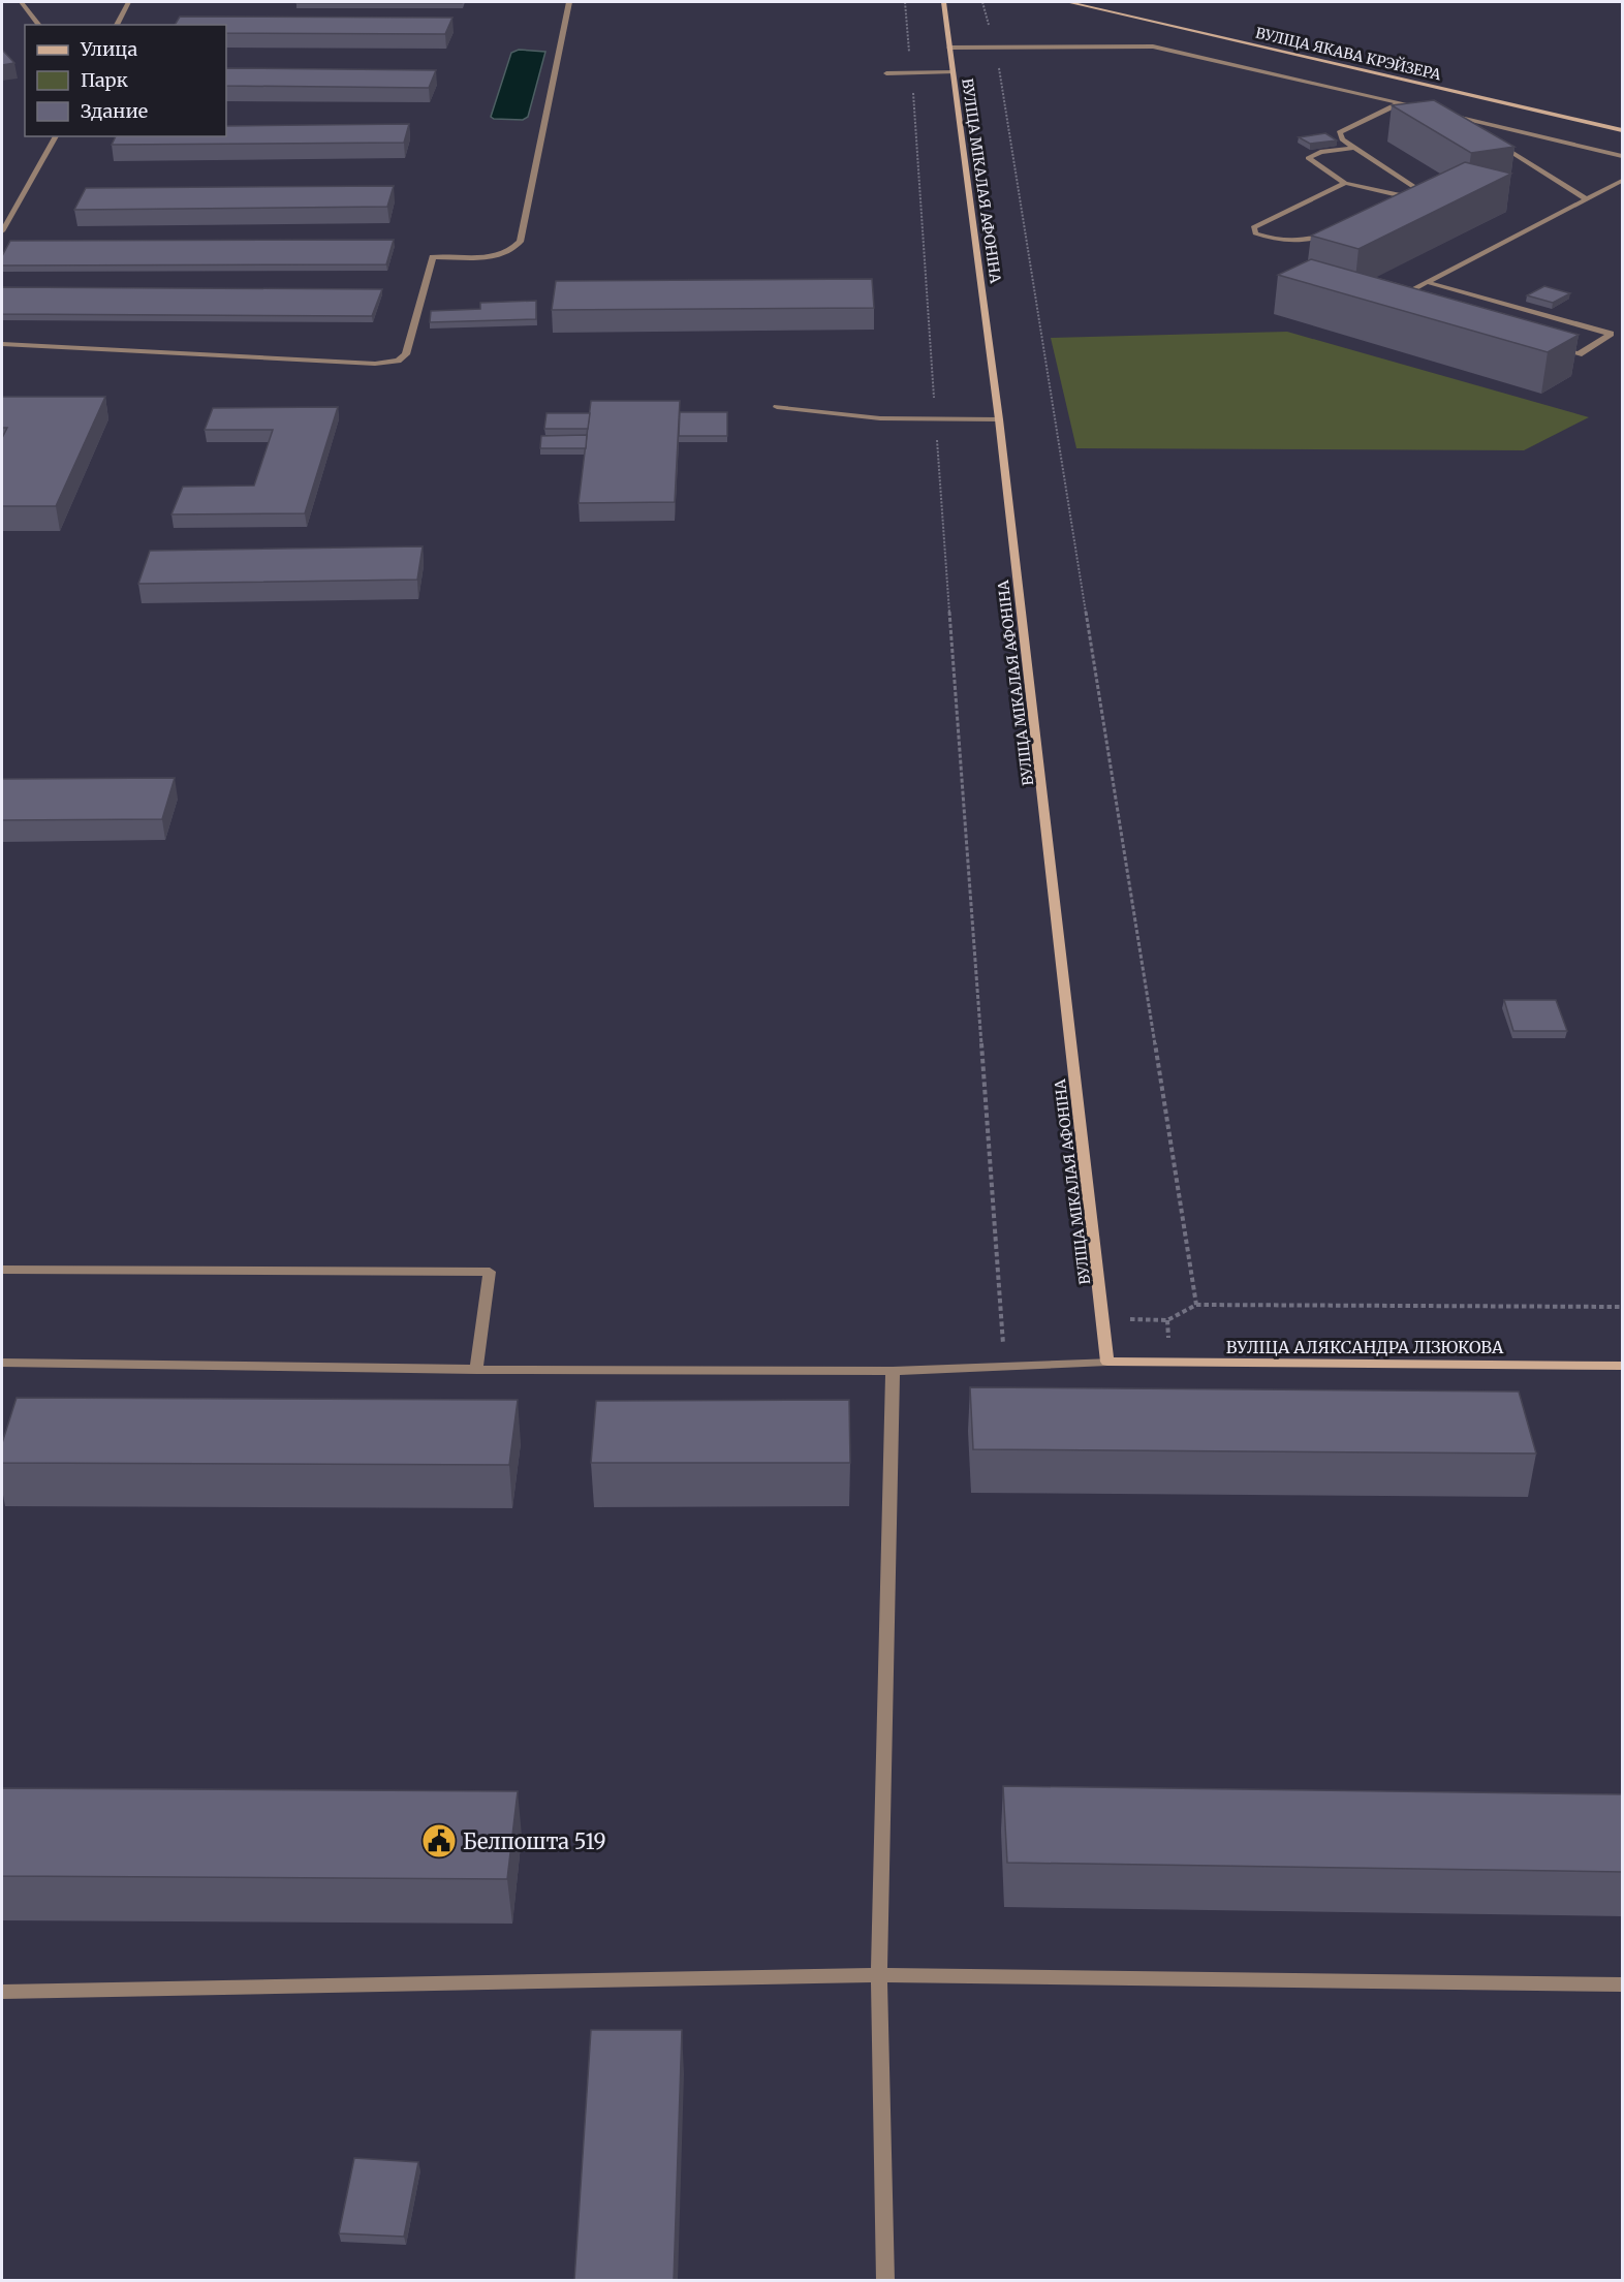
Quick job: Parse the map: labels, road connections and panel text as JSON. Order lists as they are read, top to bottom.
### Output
{
  "streets": {
    "street": ["ВУЛІЦА ЯКАВА КРЭЙЗЕРА", "ВУЛІЦА МІКАЛАЯ АФОНІНА", "ВУЛІЦА АЛЯКСАНДРА ЛІЗЮКОВА"]
  },
  "crossings": [
    ["ВУЛІЦА МІКАЛАЯ АФОНІНА", "ВУЛІЦА АЛЯКСАНДРА ЛІЗЮКОВА"]
  ],
  "places": {
    "public building": ["Белпошта 519"]
  },
  "legend": ["Улица", "Парк", "Здание"]
}
